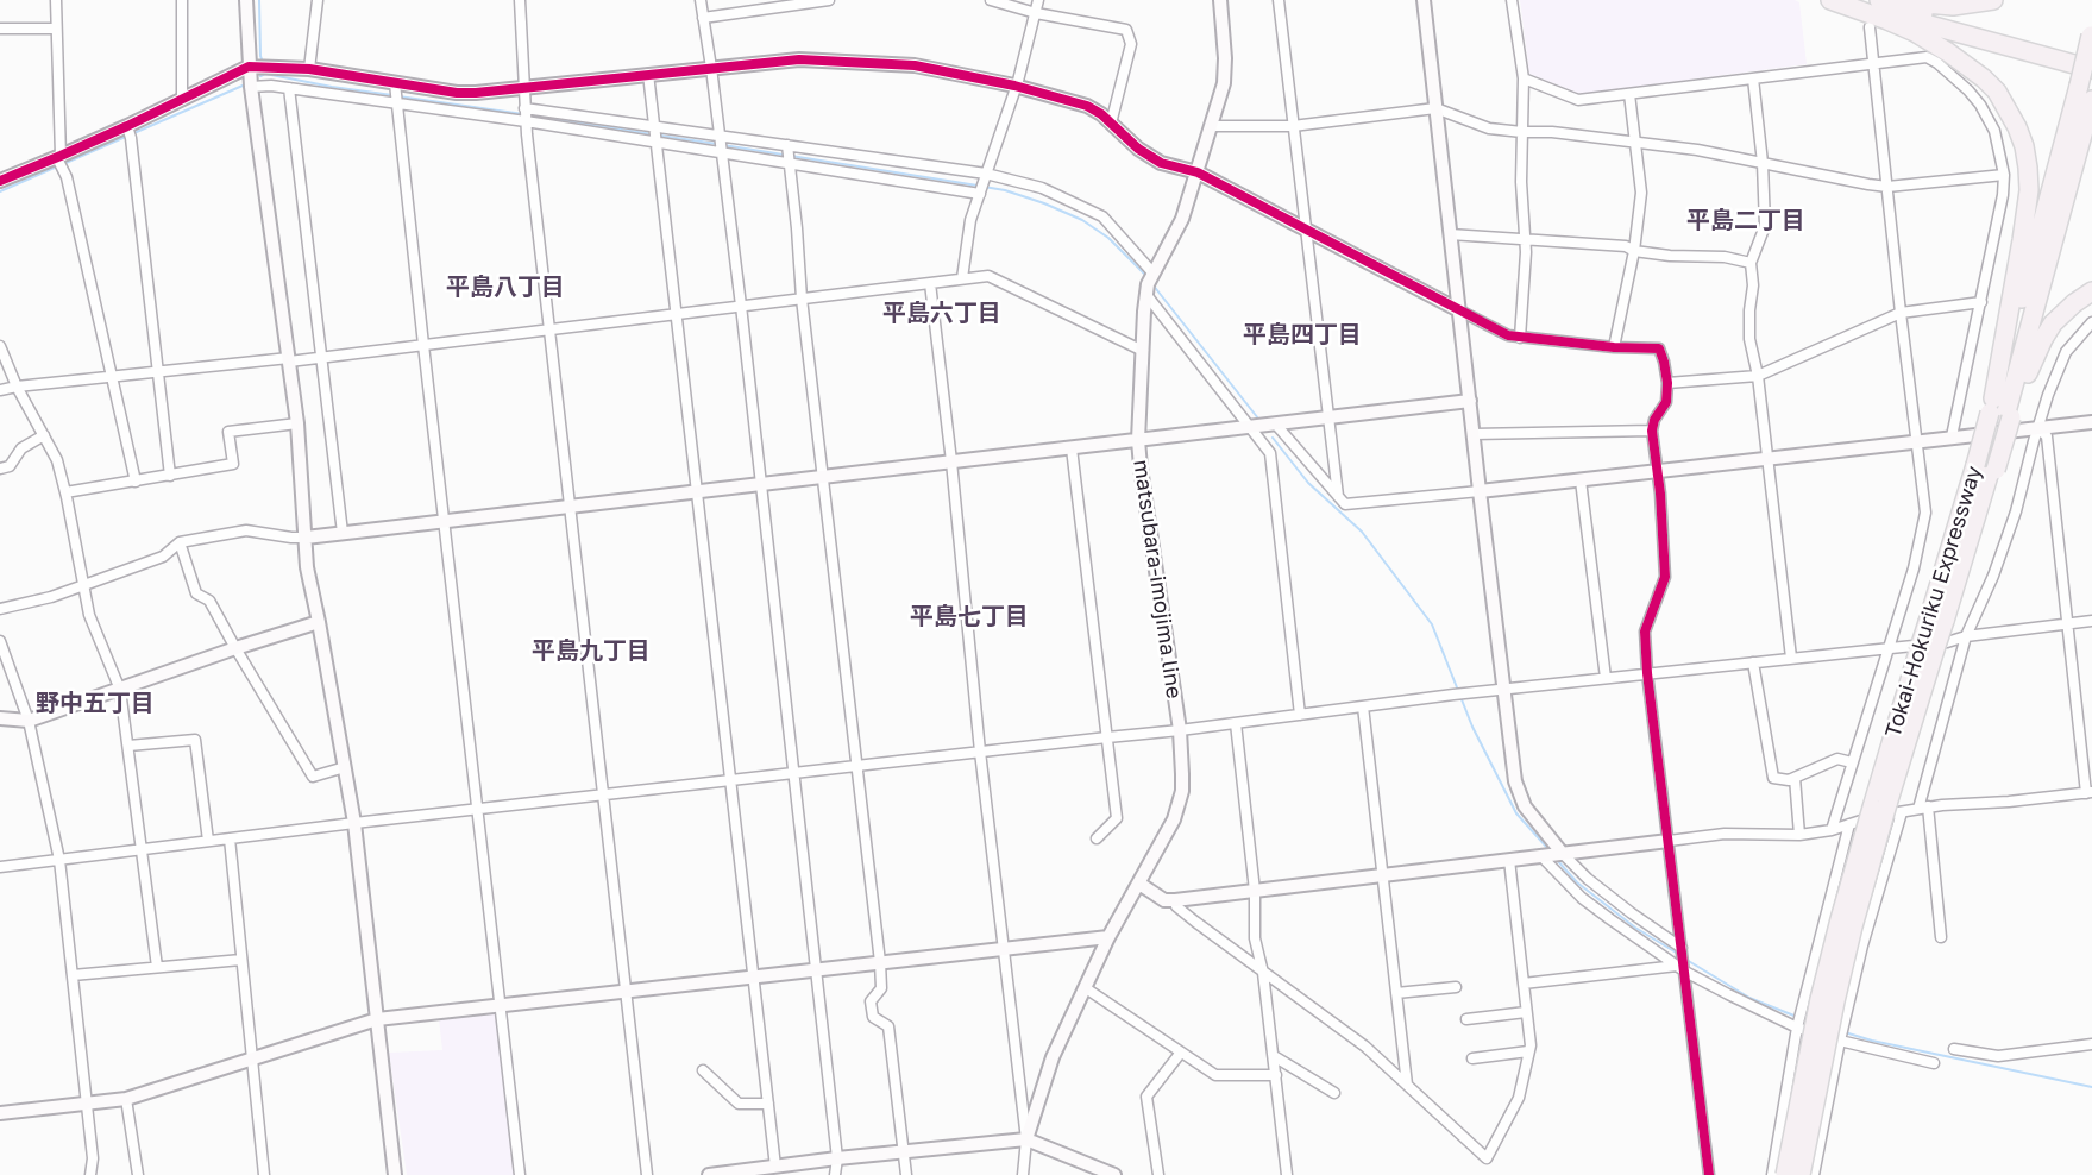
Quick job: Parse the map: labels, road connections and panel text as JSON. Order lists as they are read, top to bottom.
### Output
{
  "streets": {
    "highway": ["Tokai-Hokuriku Expressway"],
    "street": ["matsubara-imojima line"]
  },
  "districts": [
    "平島二丁目",
    "平島八丁目",
    "平島六丁目",
    "平島四丁目",
    "平島七丁目",
    "平島九丁目",
    "野中五丁目"
  ]
}
